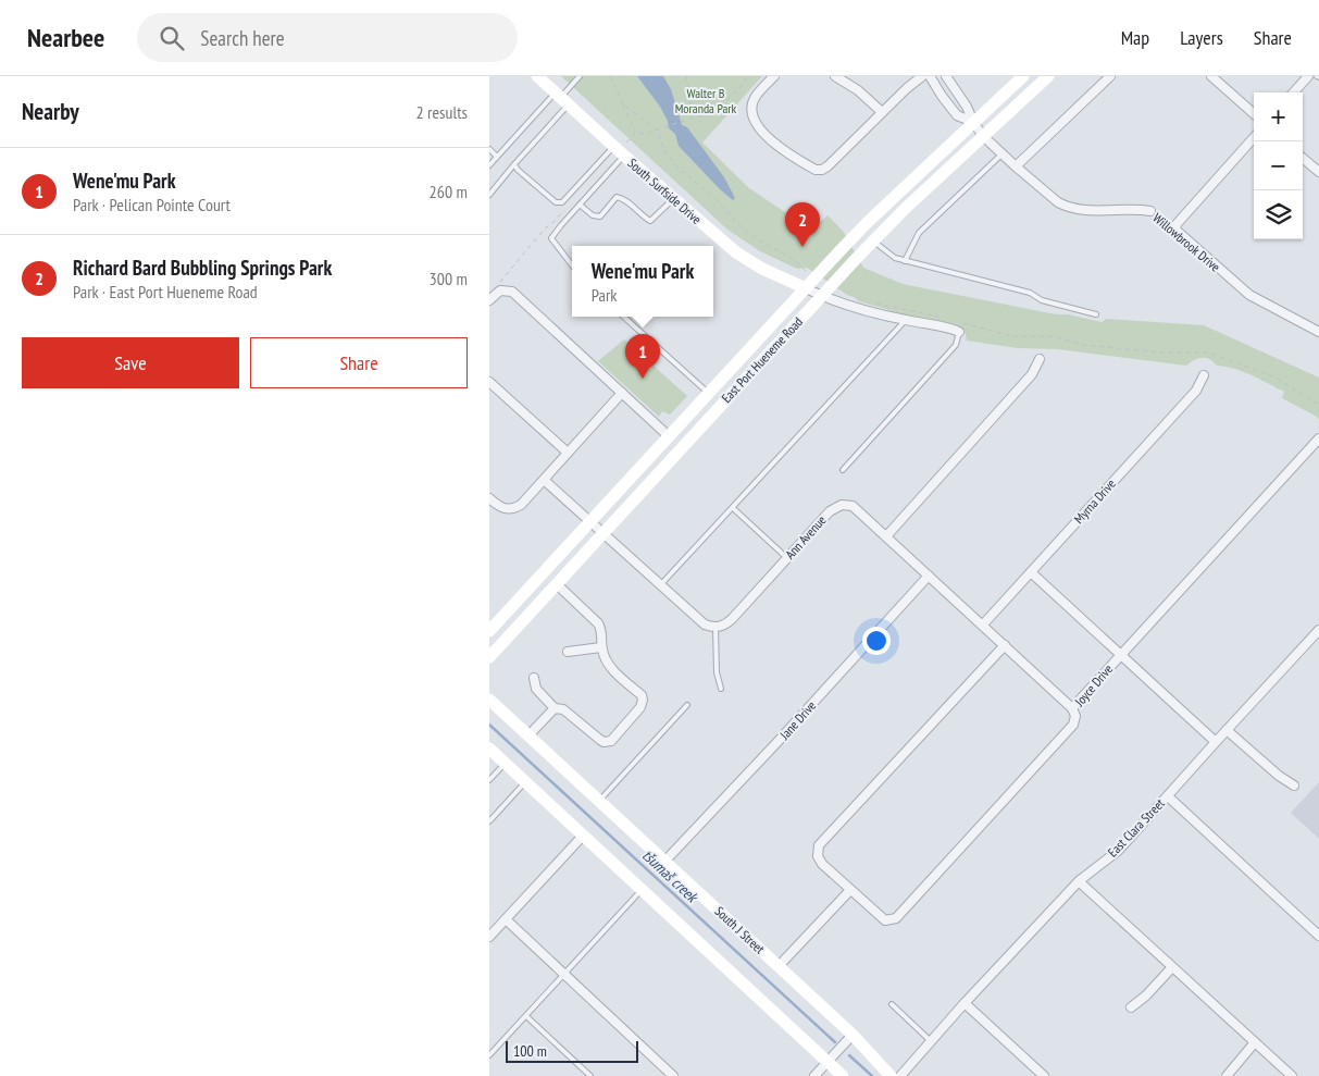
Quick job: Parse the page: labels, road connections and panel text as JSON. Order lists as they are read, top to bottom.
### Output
{
  "streets": {
    "main road": ["South Surfside Drive", "East Port Hueneme Road", "South J Street"],
    "street": [
      "Willowbrook Drive",
      "Myrna Drive",
      "Ann Avenue",
      "Joyce Drive",
      "Jane Drive",
      "East Clara Street"
    ]
  },
  "crossings": [
    ["South Surfside Drive", "East Port Hueneme Road"],
    ["Willowbrook Drive", "East Port Hueneme Road"],
    ["Myrna Drive", "Ann Avenue"],
    ["Ann Avenue", "Joyce Drive"],
    ["Ann Avenue", "Jane Drive"],
    ["Jane Drive", "South J Street"]
  ],
  "water": ["tšumaš creek"],
  "parks": ["Walter B Moranda Park"],
  "scale_bar": "100 m",
  "page": {
    "header": "Nearbee",
    "search": "Search here",
    "nav": ["Map", "Layers", "Share"],
    "heading": ["Nearby", "2 results"],
    "map_buttons": ["+", "−"],
    "list": [
      {
        "mark": "1",
        "name": "Wene'mu Park",
        "note": "Park · Pelican Pointe Court",
        "value": "260 m"
      },
      {
        "mark": "2",
        "name": "Richard Bard Bubbling Springs Park",
        "note": "Park · East Port Hueneme Road",
        "value": "300 m"
      }
    ],
    "pins": ["2", "1"],
    "popup": ["Wene'mu Park", "Park"],
    "buttons": ["Save", "Share"],
    "scale": "100 m"
  }
}
